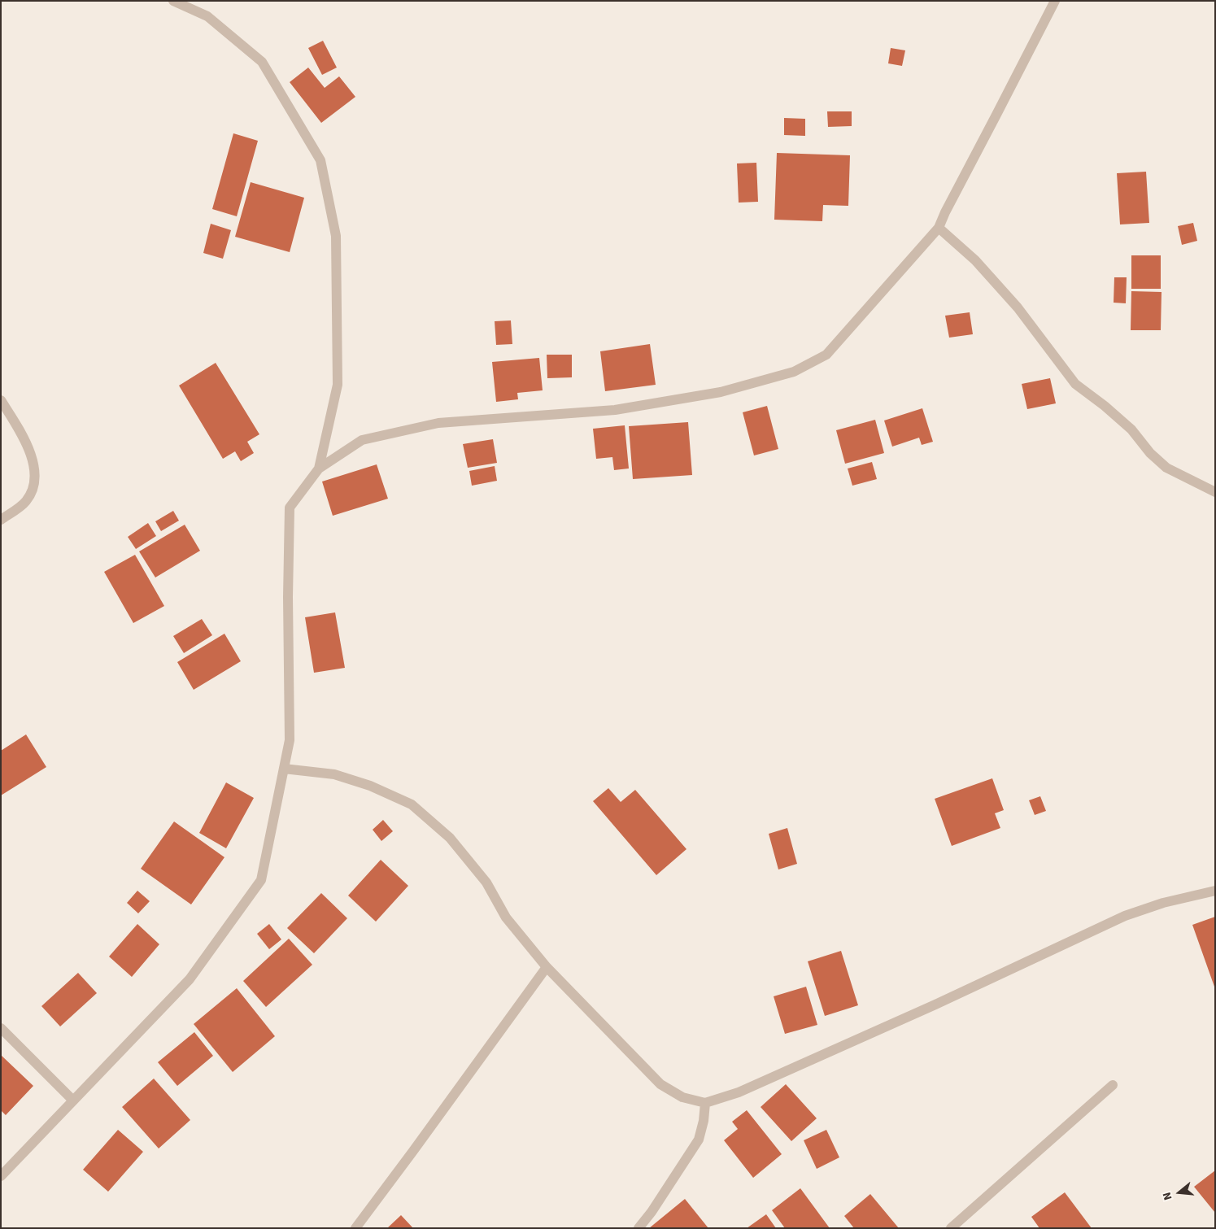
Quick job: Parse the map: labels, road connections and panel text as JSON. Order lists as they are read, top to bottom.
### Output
{
  "north": "left"
}
